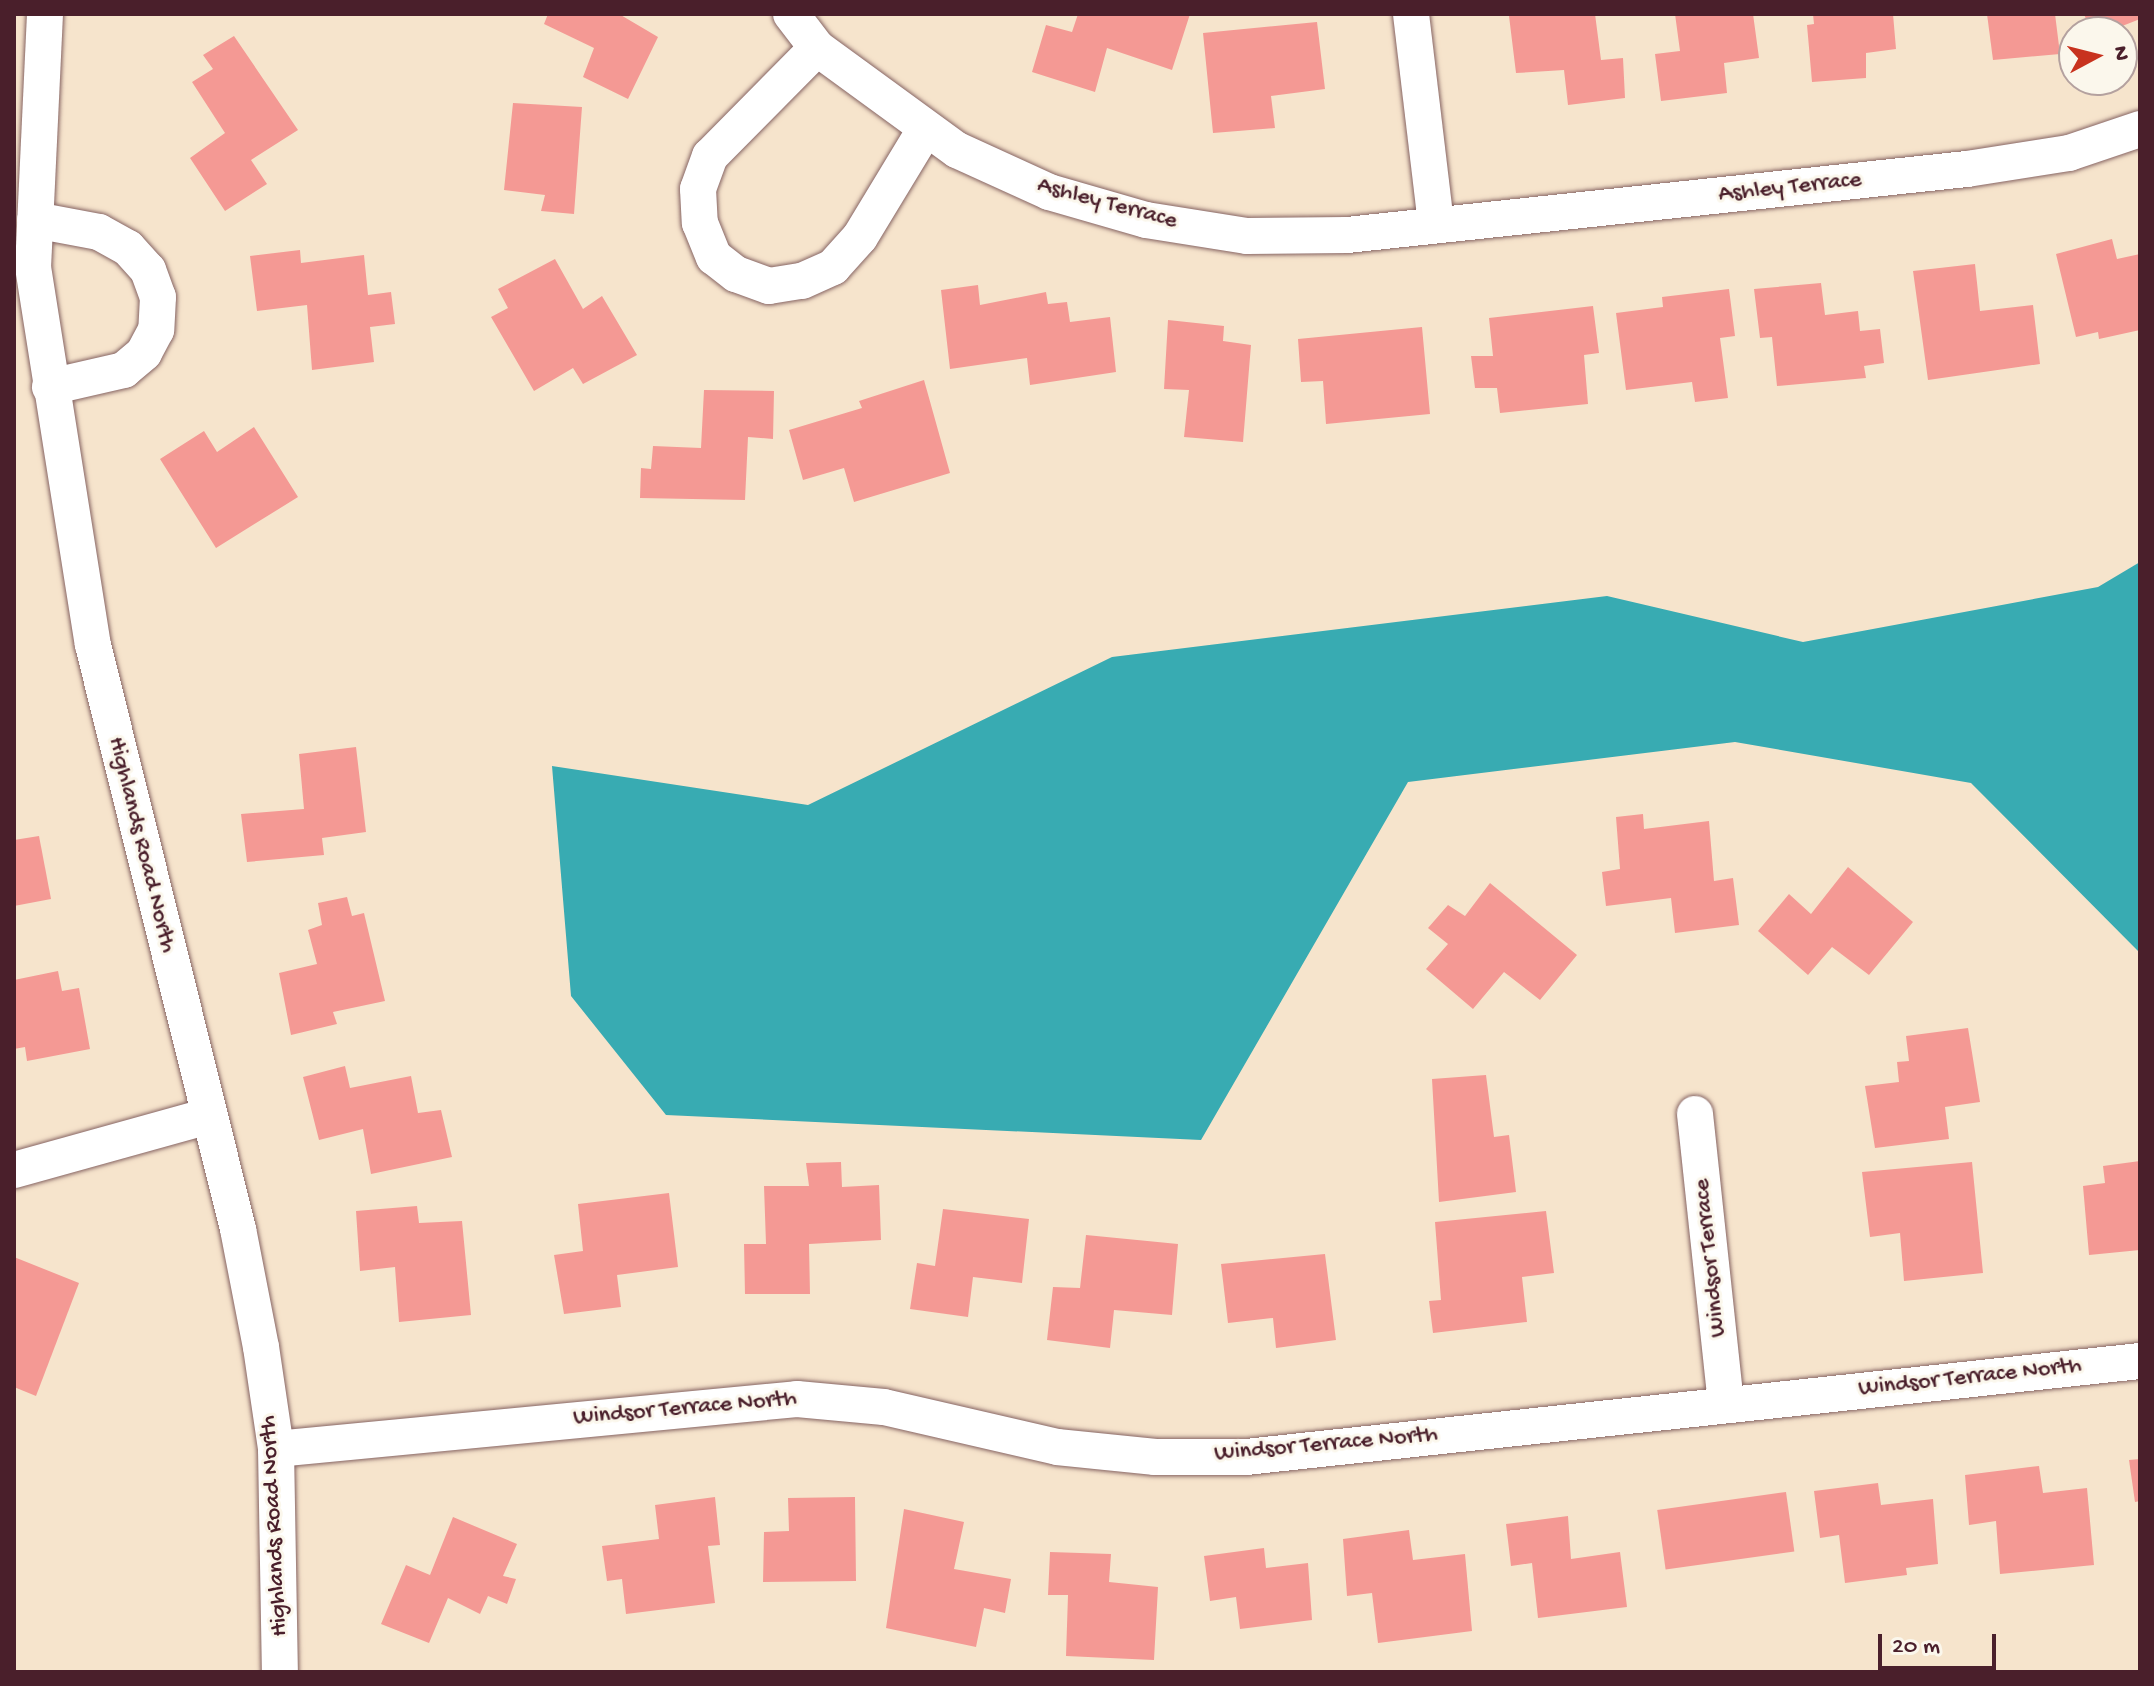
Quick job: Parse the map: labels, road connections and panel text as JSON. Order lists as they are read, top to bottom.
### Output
{
  "streets": {
    "street": [
      "Ashley Terrace",
      "Highlands Road North",
      "Windsor Terrace",
      "Windsor Terrace North"
    ]
  },
  "crossings": [
    ["Highlands Road North", "Windsor Terrace North"],
    ["Windsor Terrace", "Windsor Terrace North"]
  ],
  "scale_bar": "20 m",
  "north": "right"
}
